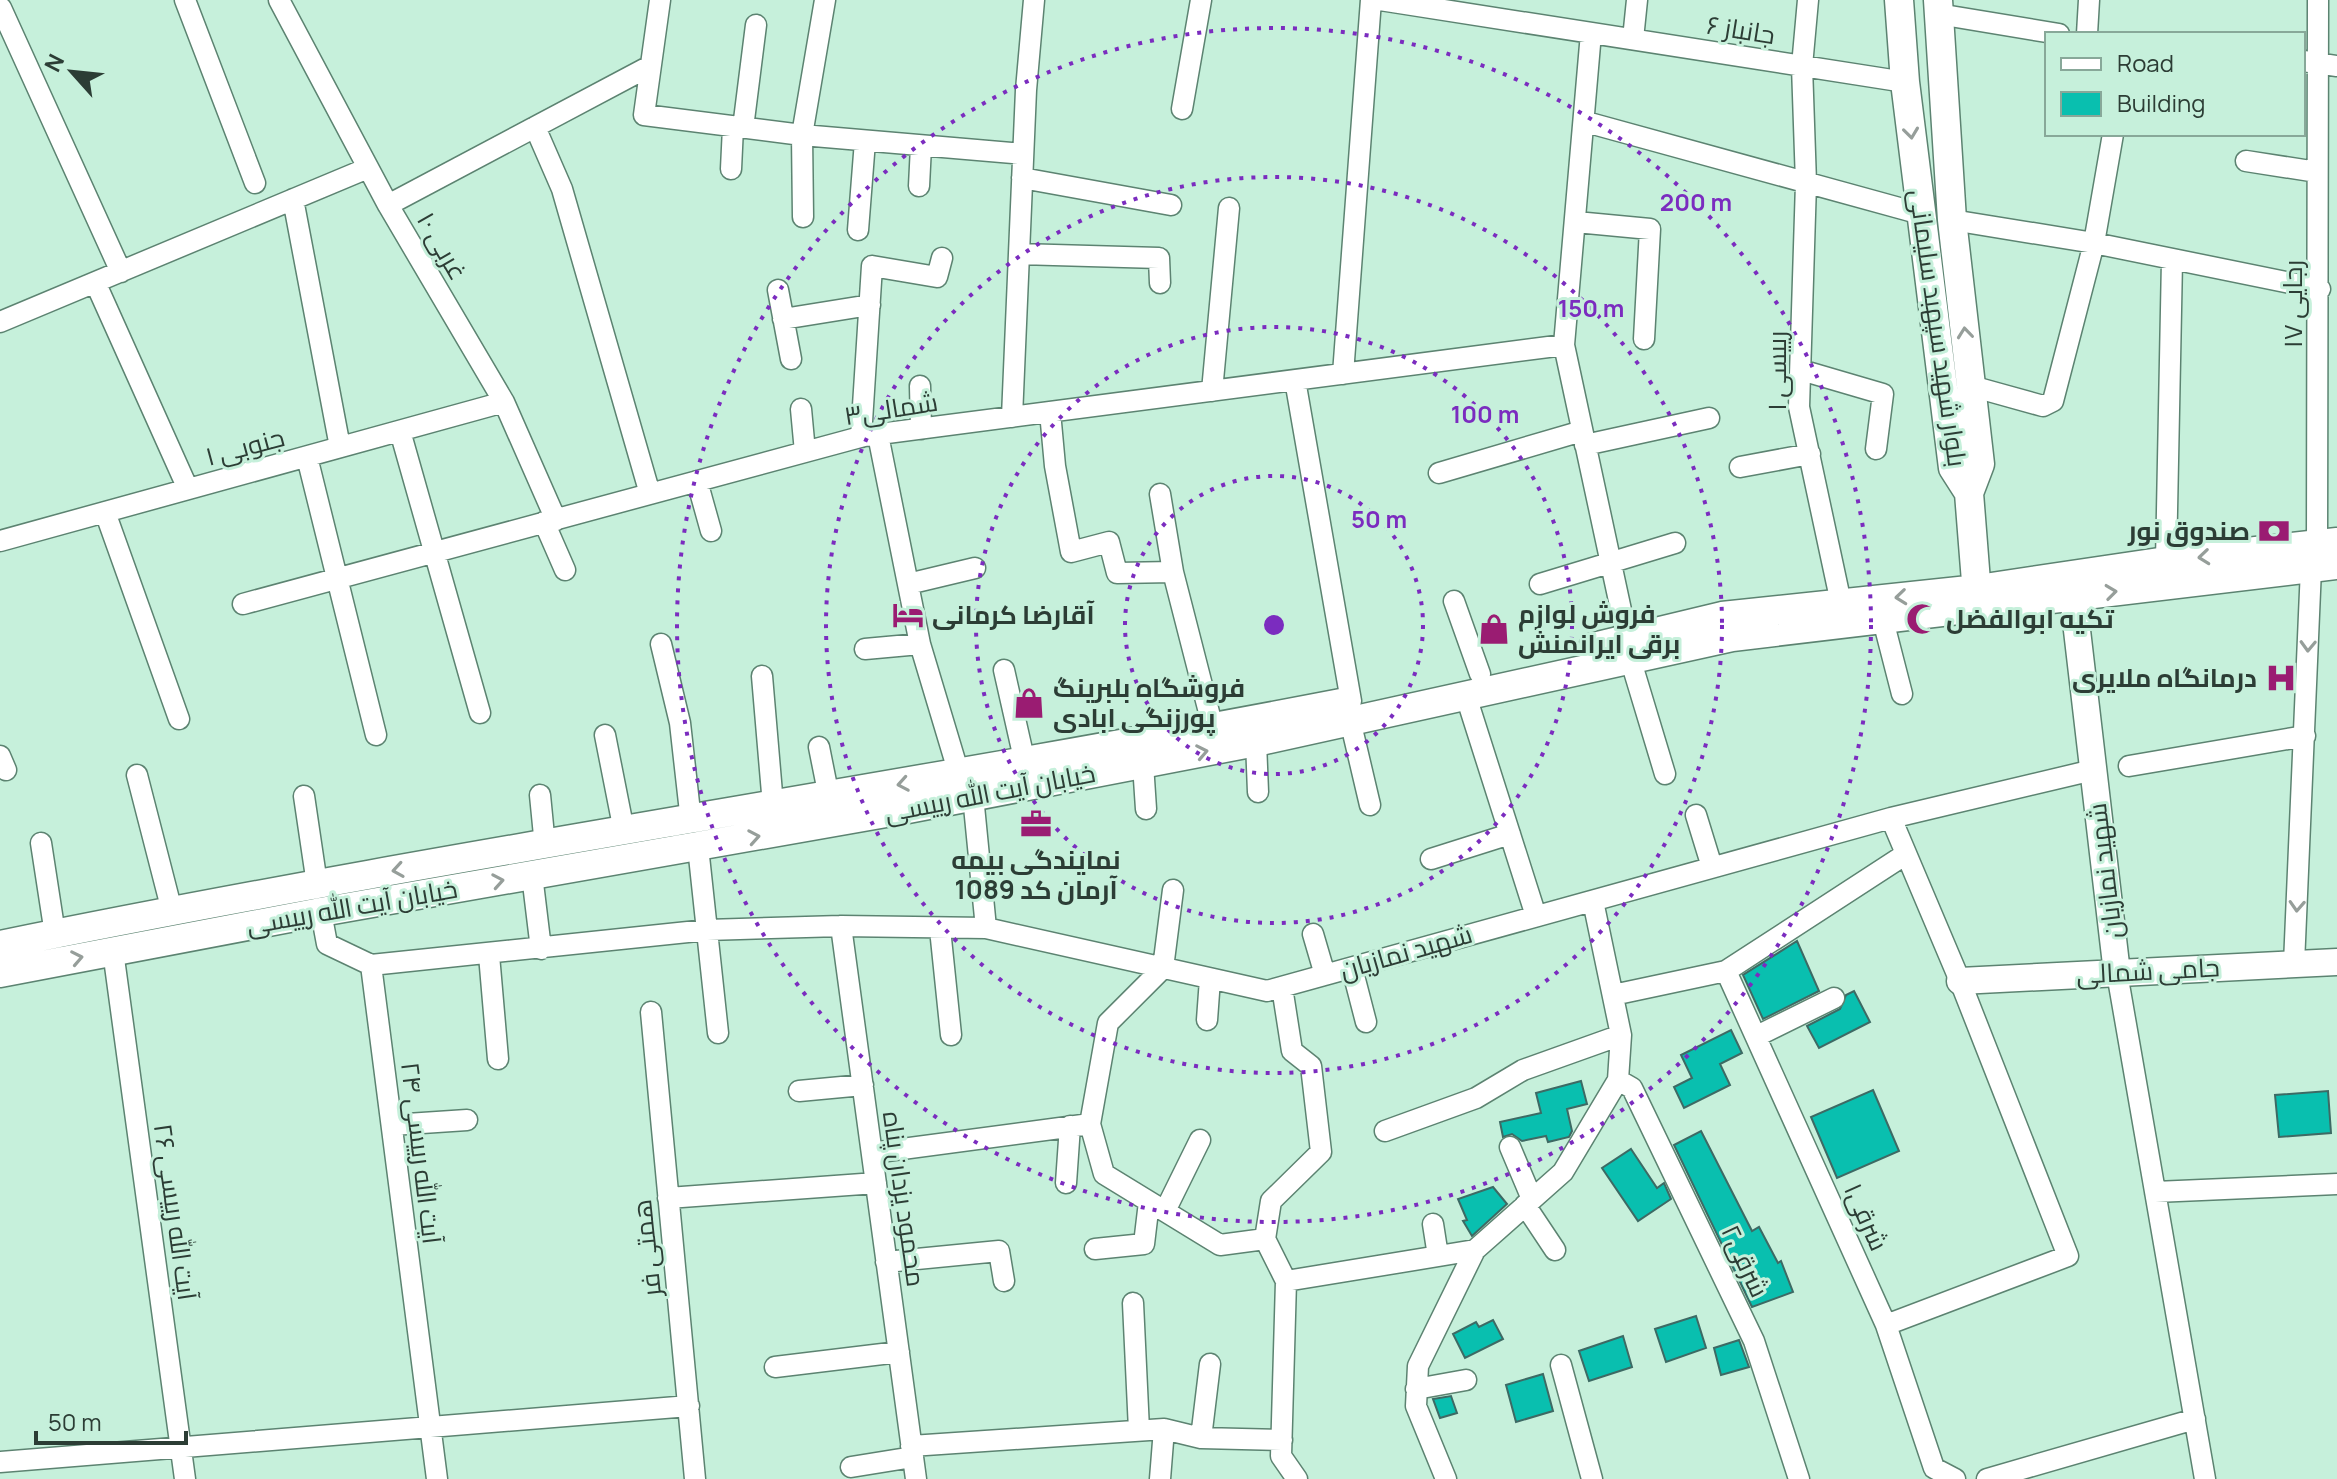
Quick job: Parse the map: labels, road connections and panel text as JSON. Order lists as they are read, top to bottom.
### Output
{
  "streets": {
    "main road": ["بلوار شهید سپهبد سلیمانی", "خیابان آیت الله رییسی"],
    "street": [
      "جانباز ۶",
      "غربی ۱۰",
      "رجایی ۱۷",
      "رییسی ۱",
      "شمالی۳",
      "جنوبی ۱",
      "شهید نمازیان",
      "جامی شمالی",
      "آیت الله رییسی ۲۴",
      "محمود یزدان پناه",
      "آیت الله رییسی ۲۶",
      "شرقی۱",
      "همتی فر",
      "شرقی۲"
    ]
  },
  "crossings": [
    ["جانباز ۶", "بلوار شهید سپهبد سلیمانی"],
    ["جانباز ۶", "رییسی ۱"],
    ["غربی ۱۰", "شمالی۳"],
    ["غربی ۱۰", "جنوبی ۱"],
    ["رجایی ۱۷", "جامی شمالی"],
    ["رییسی ۱", "خیابان آیت الله رییسی"],
    ["خیابان آیت الله رییسی", "آیت الله رییسی ۲۶"],
    ["شهید نمازیان", "جامی شمالی"],
    ["شهید نمازیان", "آیت الله رییسی ۲۴"],
    ["شهید نمازیان", "محمود یزدان پناه"]
  ],
  "one_way": ["رجایی ۱۷"],
  "places": {
    "bank": ["صندوق نور"],
    "hotel": ["آقارضا کرمانی"],
    "mosque": ["تکیه ابوالفضل"],
    "shop": ["فروش لوازم برقی ایرانمنش", "فروشگاه بلبرینگ پورزنگی ابادی"],
    "hospital": ["درمانگاه ملایری"],
    "office": ["نمایندگی بیمه آرمان کد 1089"]
  },
  "legend": ["Road", "Building"],
  "scale_bar": "50 m",
  "north": "top left",
  "rings": [
    "200 m",
    "150 m",
    "100 m",
    "50 m"
  ]
}
